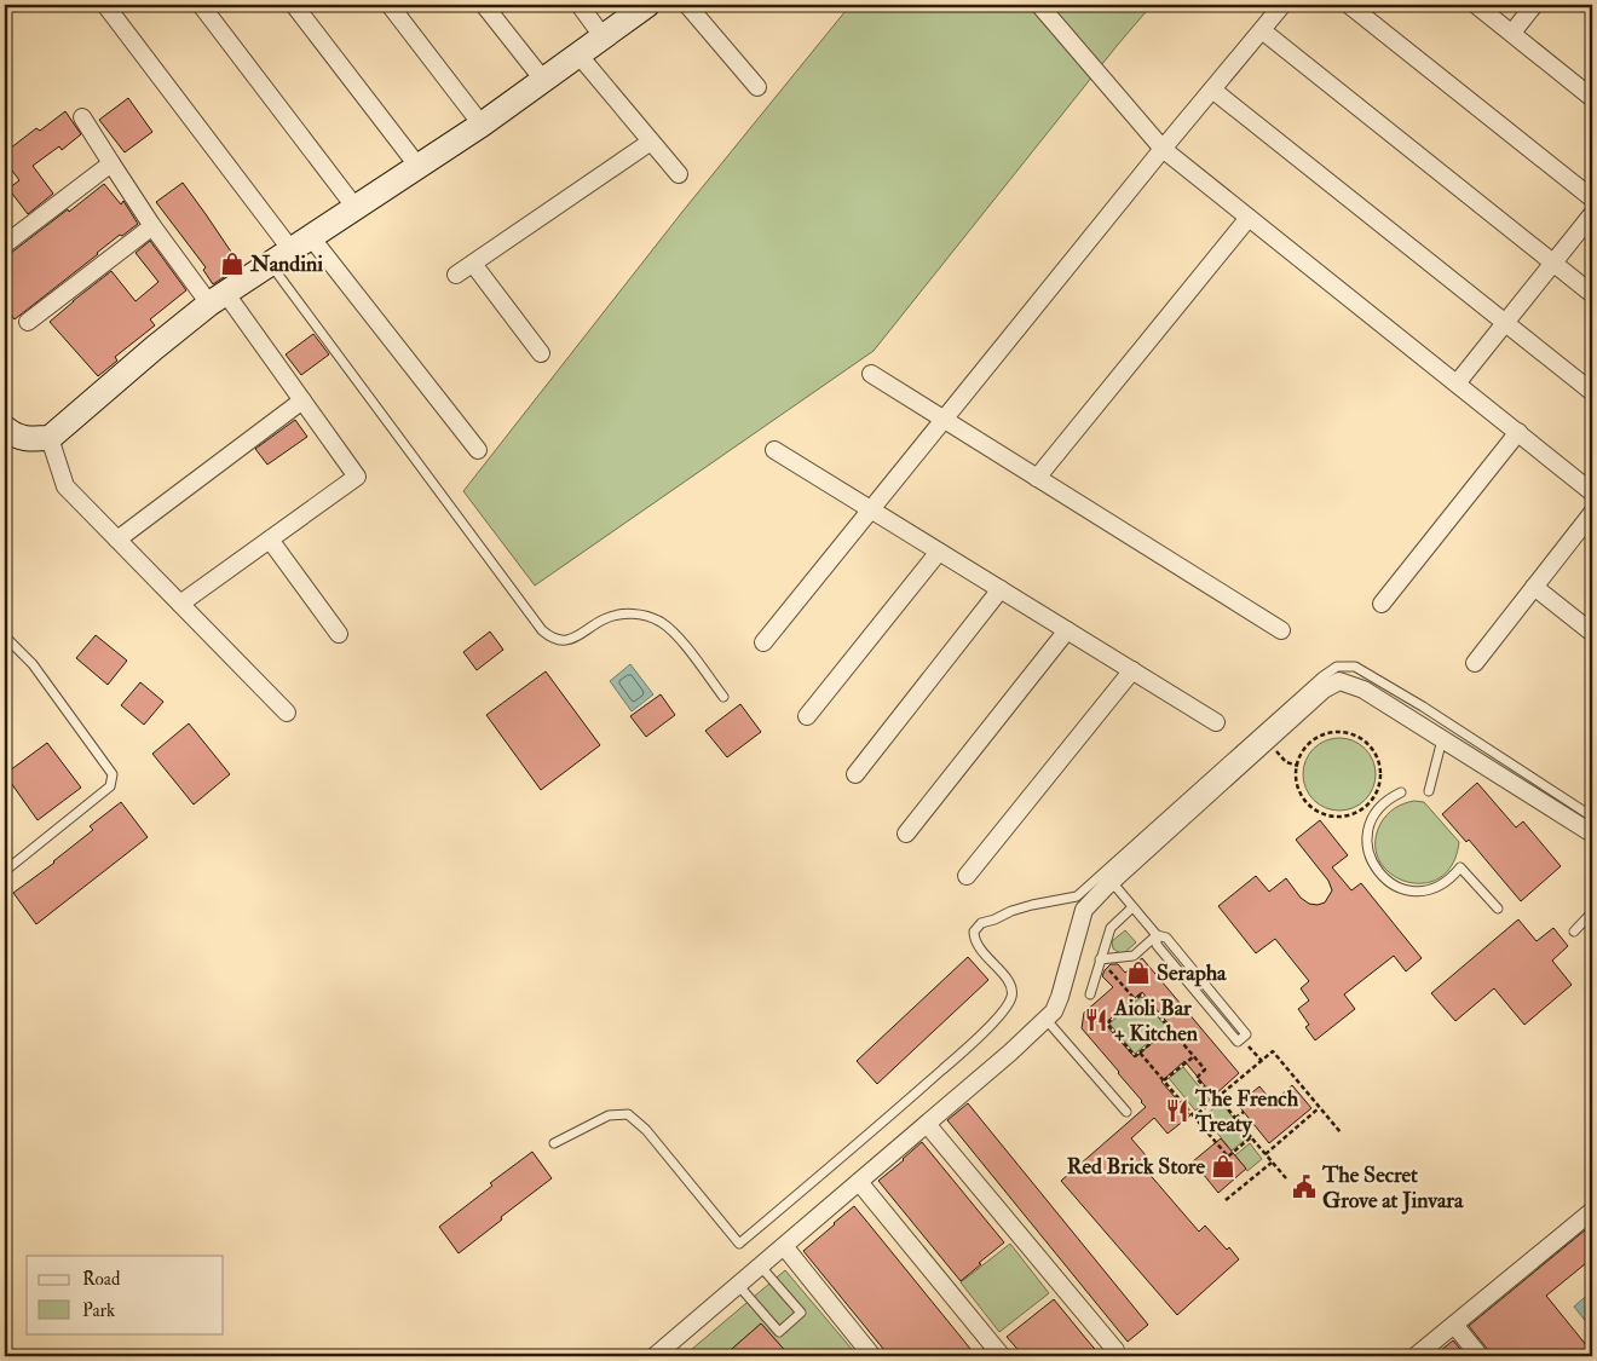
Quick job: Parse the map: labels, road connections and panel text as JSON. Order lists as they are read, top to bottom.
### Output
{
  "places": {
    "shop": ["Nandini", "Serapha", "Red Brick Store"],
    "restaurant": ["Aioli Bar + Kitchen", "The French Treaty"],
    "public building": ["The Secret Grove at Jinvara"]
  },
  "legend": ["Road", "Park"]
}
